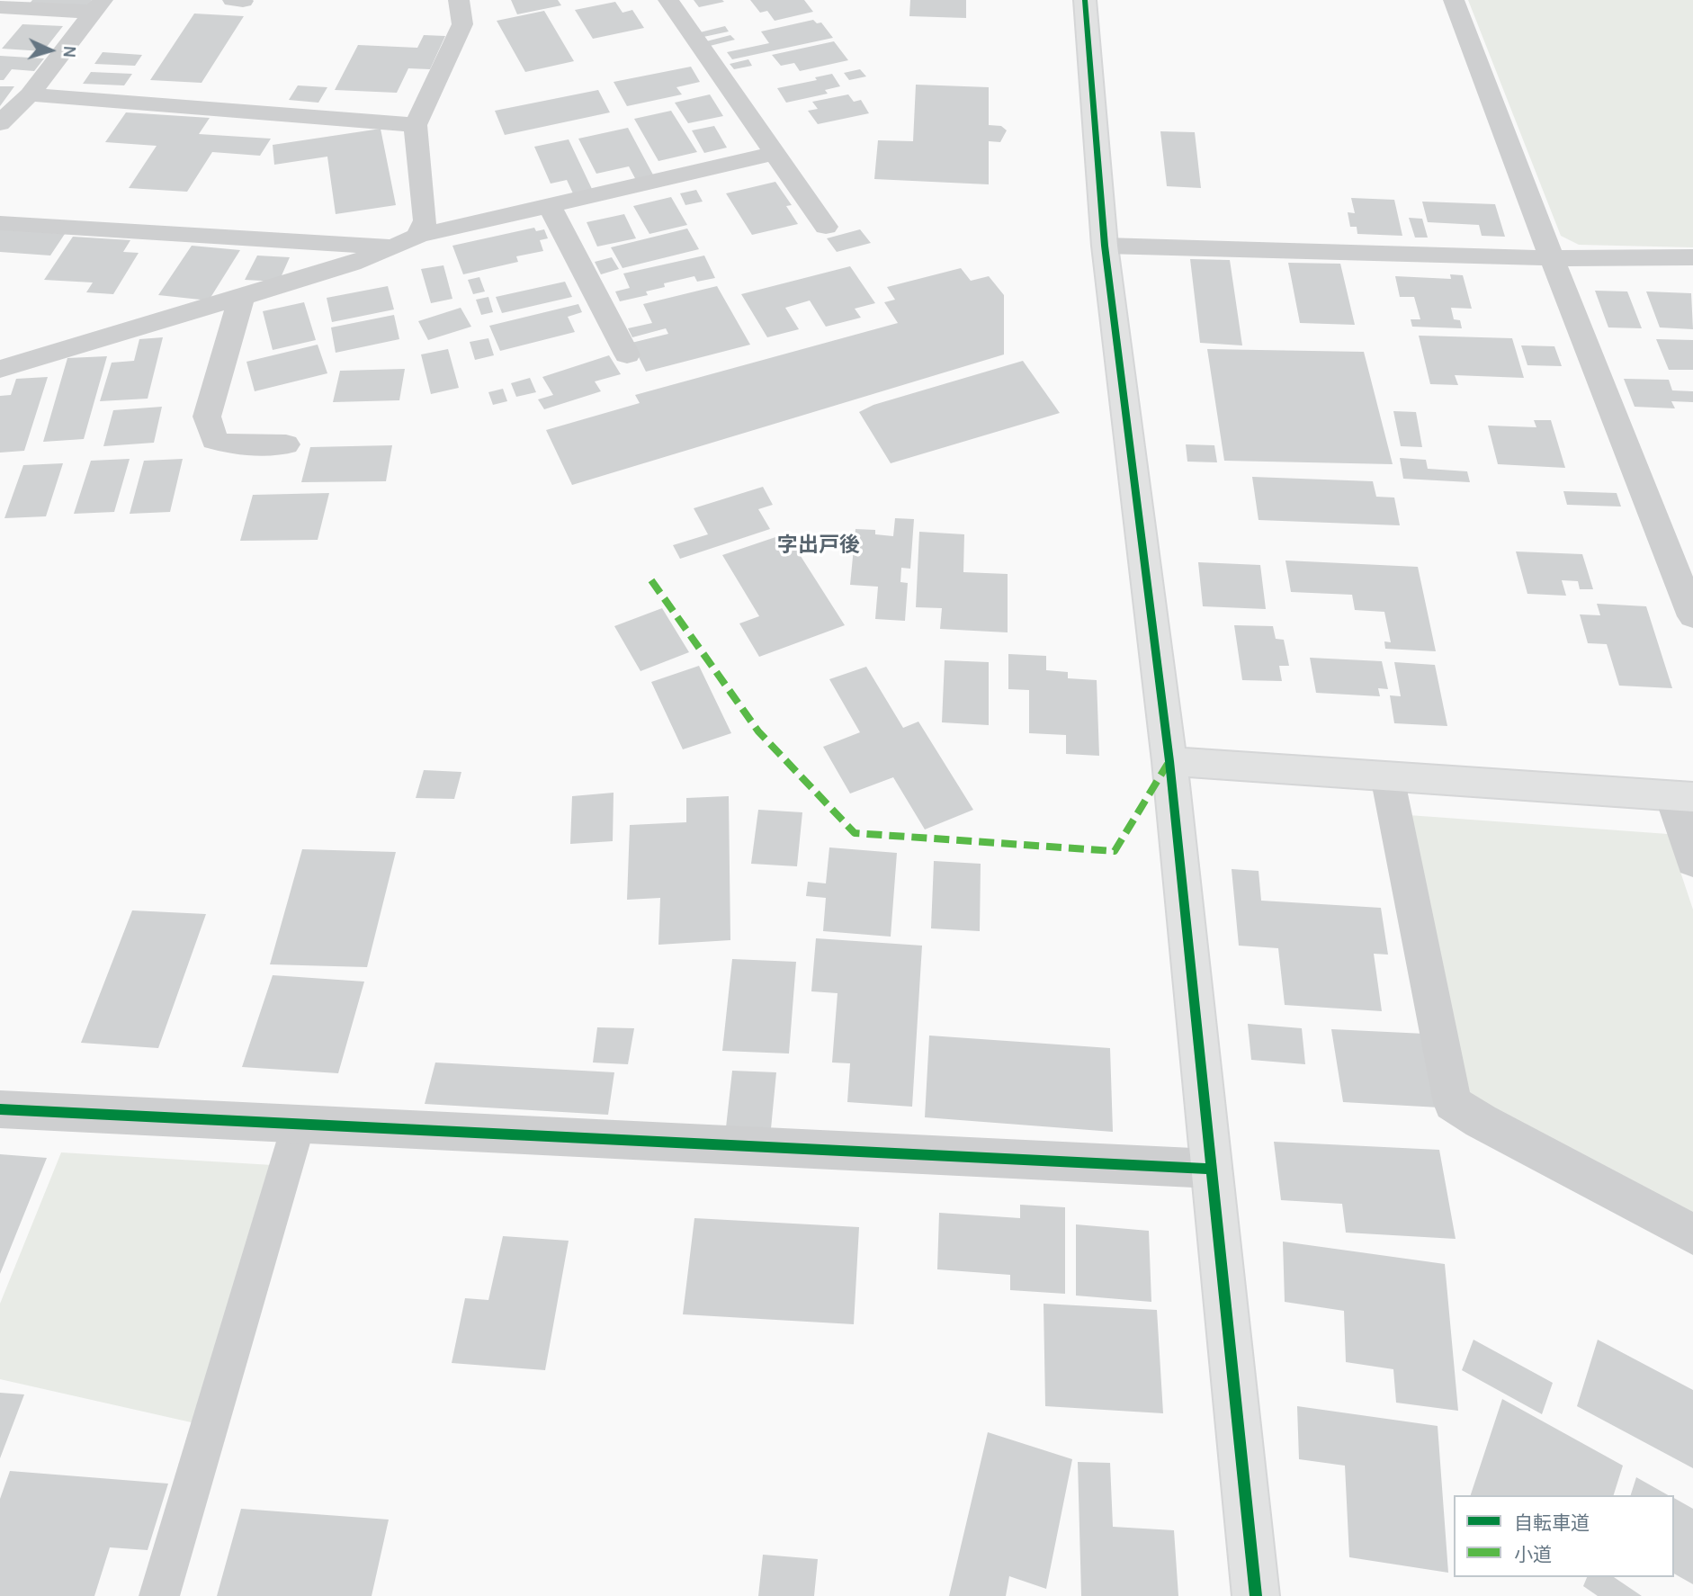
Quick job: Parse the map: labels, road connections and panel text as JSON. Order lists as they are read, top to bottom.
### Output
{
  "districts": ["字出戸後"],
  "legend": ["自転車道", "小道"],
  "north": "right"
}
